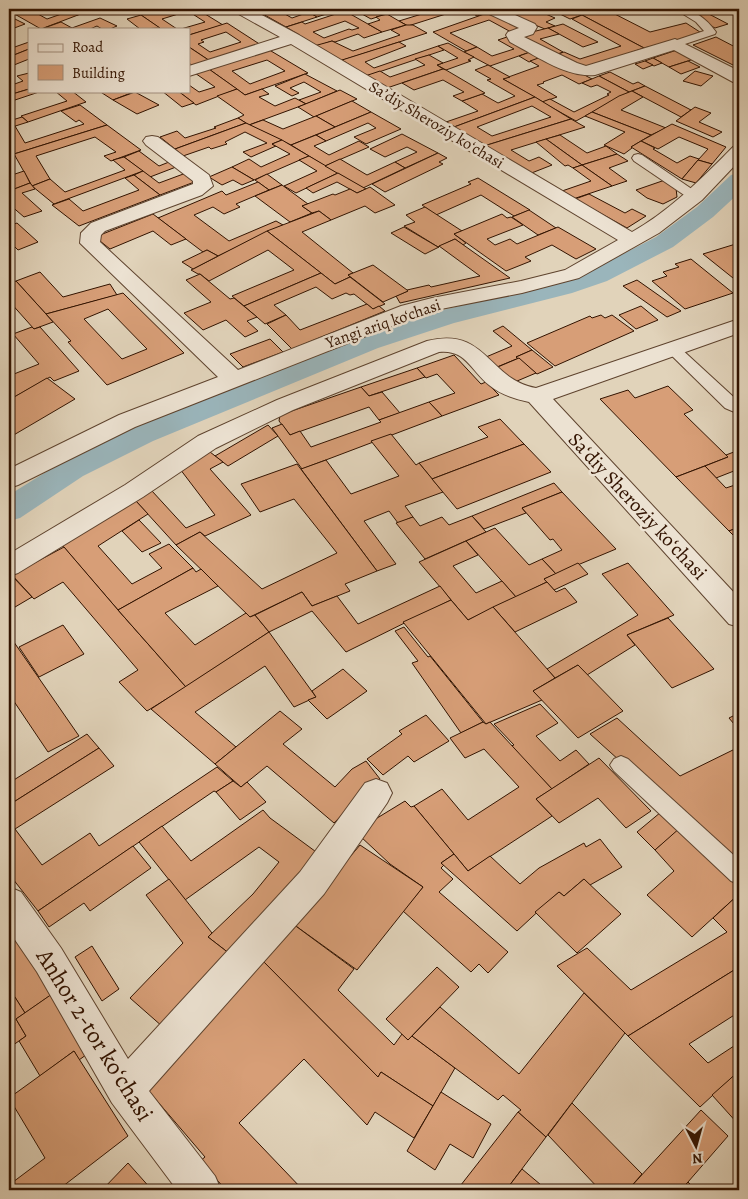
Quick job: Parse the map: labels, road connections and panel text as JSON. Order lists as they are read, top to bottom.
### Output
{
  "streets": {
    "street": [
      "Saʼdiy Sheroziy koʻchasi",
      "Yangi ariq ko‘chasi",
      "Saʻdiy Sheroziy koʻchasi",
      "Anhor 2-tor koʻchasi"
    ]
  },
  "crossings": [
    ["Saʼdiy Sheroziy koʻchasi", "Yangi ariq ko‘chasi"]
  ],
  "legend": ["Road", "Building"],
  "north": "bottom"
}
